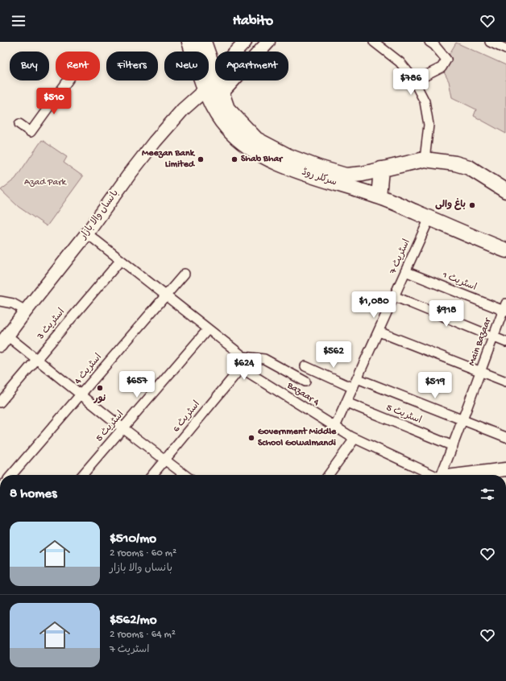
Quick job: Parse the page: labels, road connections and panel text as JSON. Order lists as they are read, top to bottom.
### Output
{
  "streets": {
    "main road": ["سرکلر روڈ", "بانساں والا بازار"],
    "street": [
      "اسٹریٹ 7",
      "اسٹریٹ 1",
      "اسٹریٹ 3",
      "Main Bazaar",
      "اسٹریٹ 4",
      "Bazaar 4",
      "اسٹریٹ 5",
      "اسٹریٹ 6"
    ]
  },
  "crossings": [
    ["سرکلر روڈ", "بانساں والا بازار"],
    ["سرکلر روڈ", "اسٹریٹ 7"],
    ["اسٹریٹ 7", "اسٹریٹ 1"],
    ["اسٹریٹ 7", "Bazaar 4"],
    ["اسٹریٹ 7", "اسٹریٹ 5"],
    ["اسٹریٹ 1", "Main Bazaar"],
    ["Main Bazaar", "اسٹریٹ 5"],
    ["Bazaar 4", "اسٹریٹ 6"]
  ],
  "parks": ["Azad Park"],
  "places": [
    "Meezan Bank Limited",
    "Shab Bhar",
    "باغ والی",
    "نور",
    "Government Middle School Gowalmandi"
  ],
  "page": {
    "header": "Habito",
    "chip": [
      "Buy",
      "Rent",
      "Filters",
      "New",
      "Apartment"
    ],
    "price": [
      "$786",
      "$510",
      "$1,080",
      "$918",
      "$562",
      "$624",
      "$657",
      "$519"
    ],
    "heading": "8 homes",
    "list": [
      {
        "name": "$510/mo",
        "note": "2 rooms · 60 m² · بانساں والا بازار"
      },
      {
        "name": "$562/mo",
        "note": "2 rooms · 64 m² · اسٹریٹ 7"
      }
    ]
  }
}
